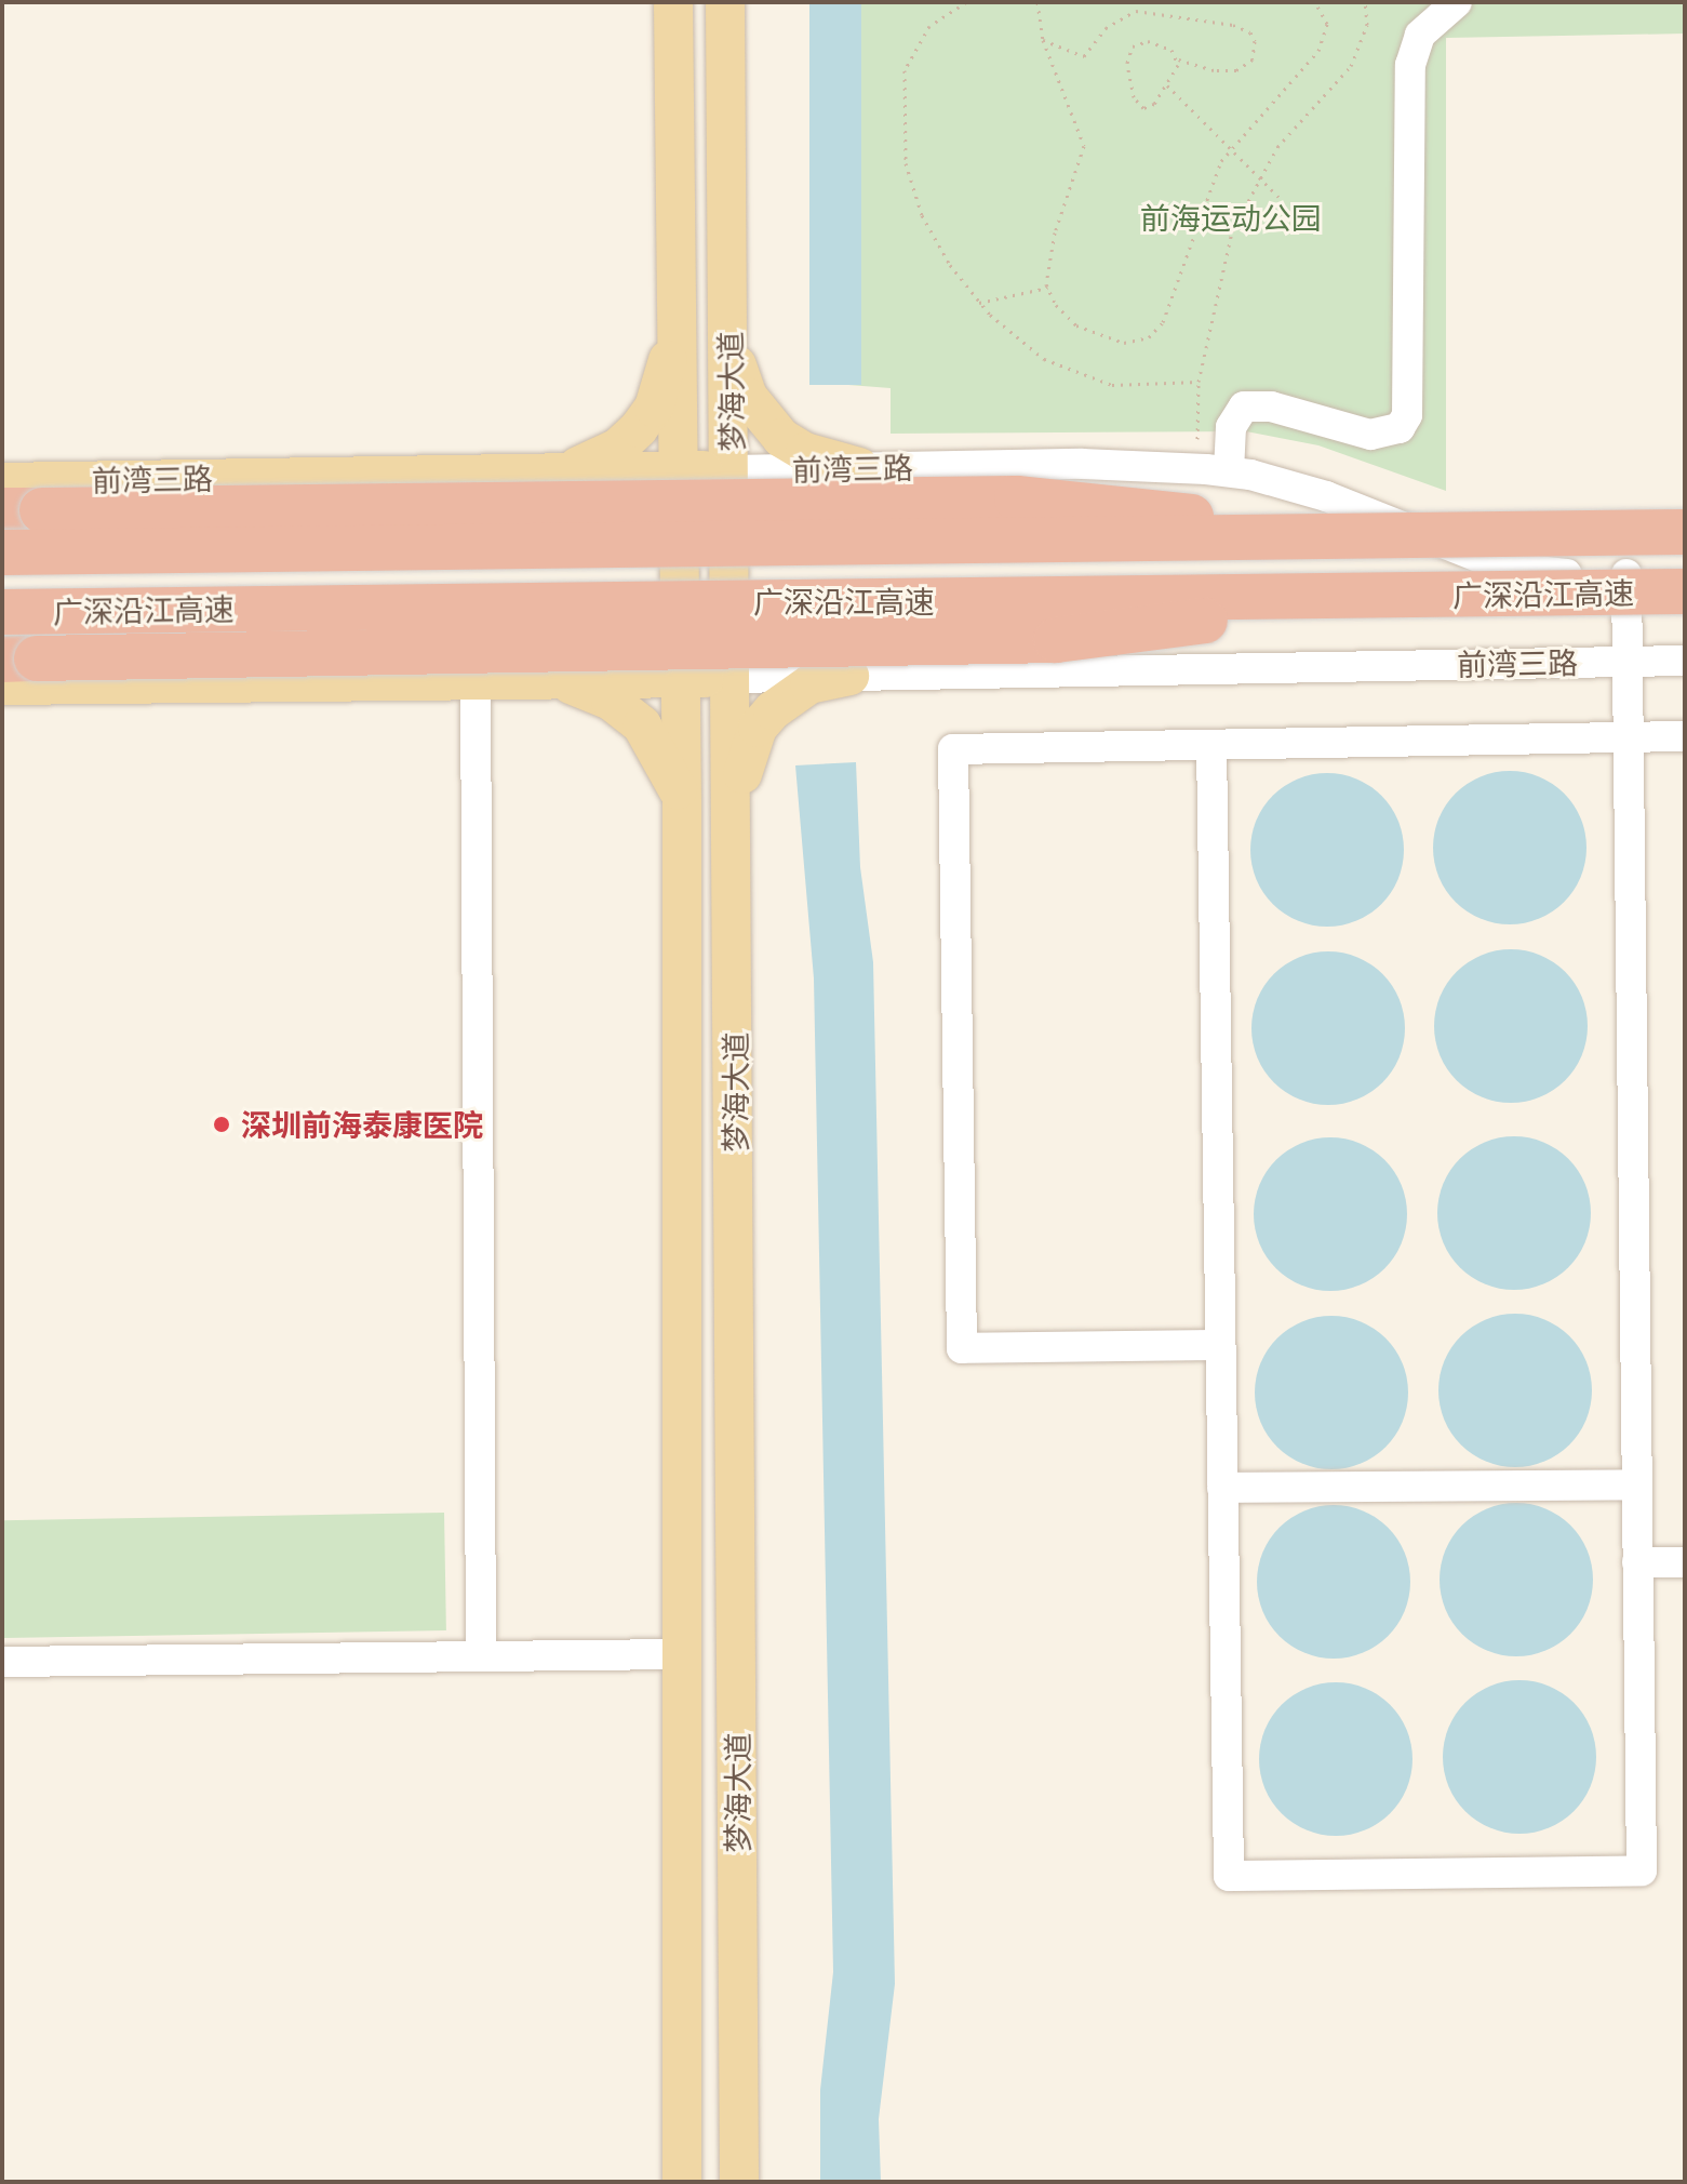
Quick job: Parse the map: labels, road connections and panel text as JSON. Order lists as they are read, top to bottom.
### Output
{
  "streets": {
    "highway": ["广深沿江高速"],
    "main road": ["梦海大道", "前湾三路"]
  },
  "crossings": [
    ["梦海大道", "前湾三路"]
  ],
  "parks": ["前海运动公园"],
  "places": ["深圳前海泰康医院"]
}
